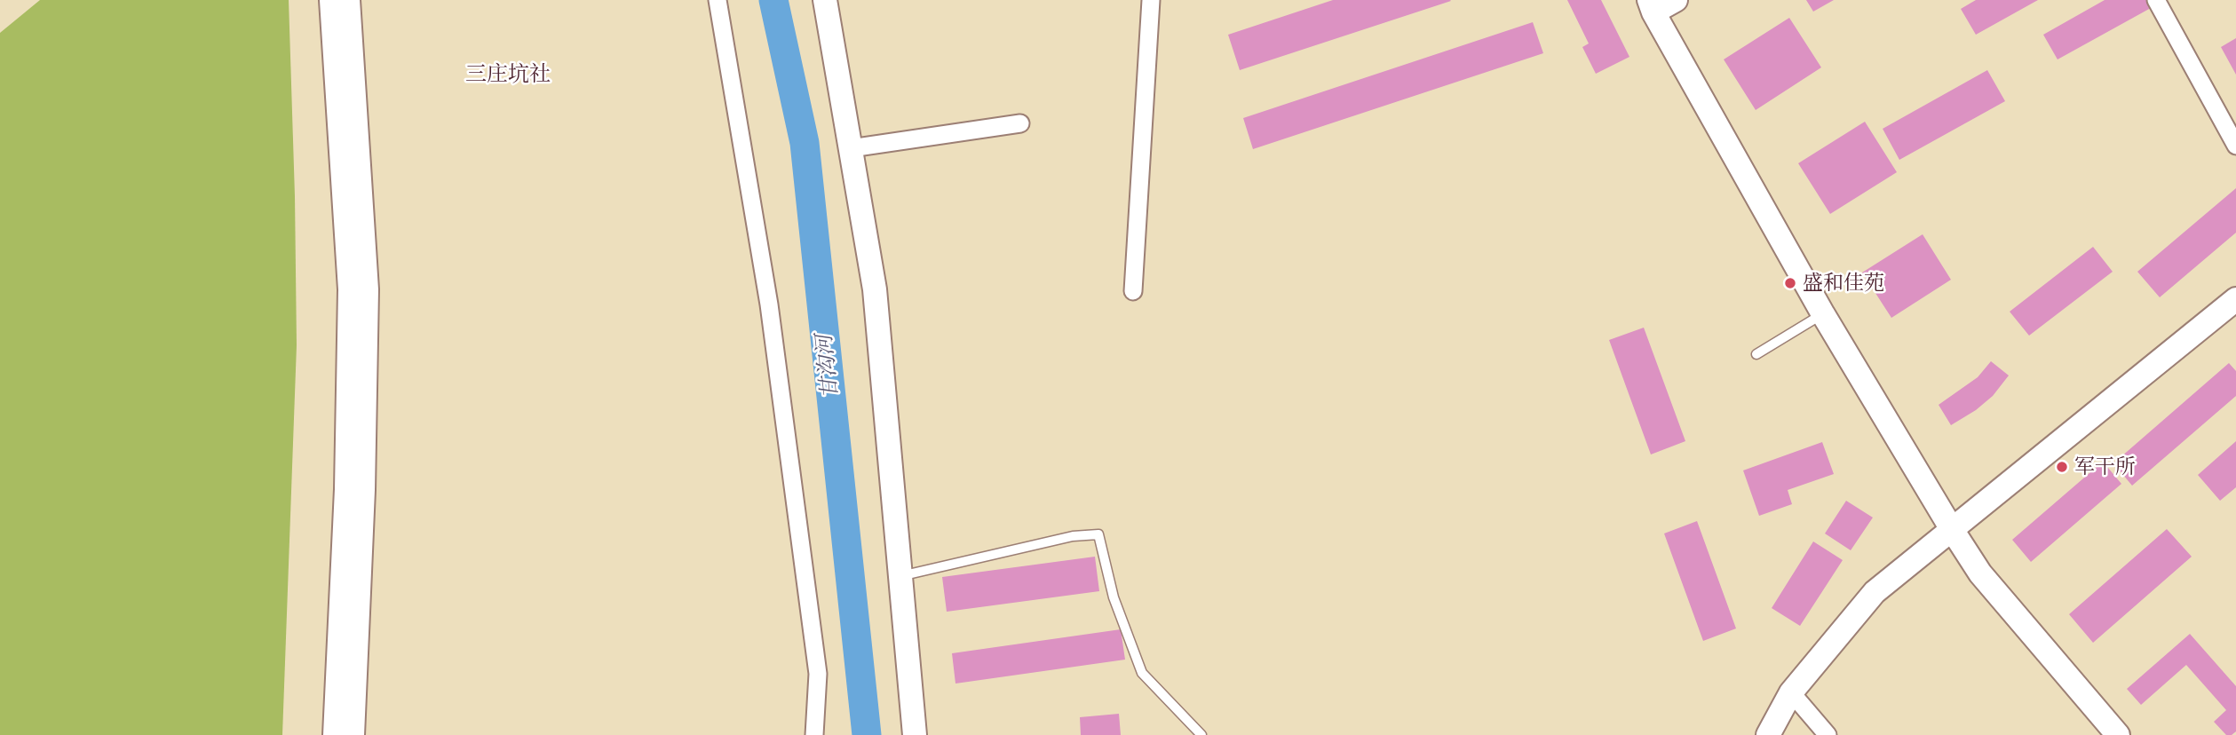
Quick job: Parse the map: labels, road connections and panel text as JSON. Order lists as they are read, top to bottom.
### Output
{
  "districts": ["三庄坑社"],
  "water": ["甘沟河"],
  "places": ["盛和佳苑", "军干所"]
}
